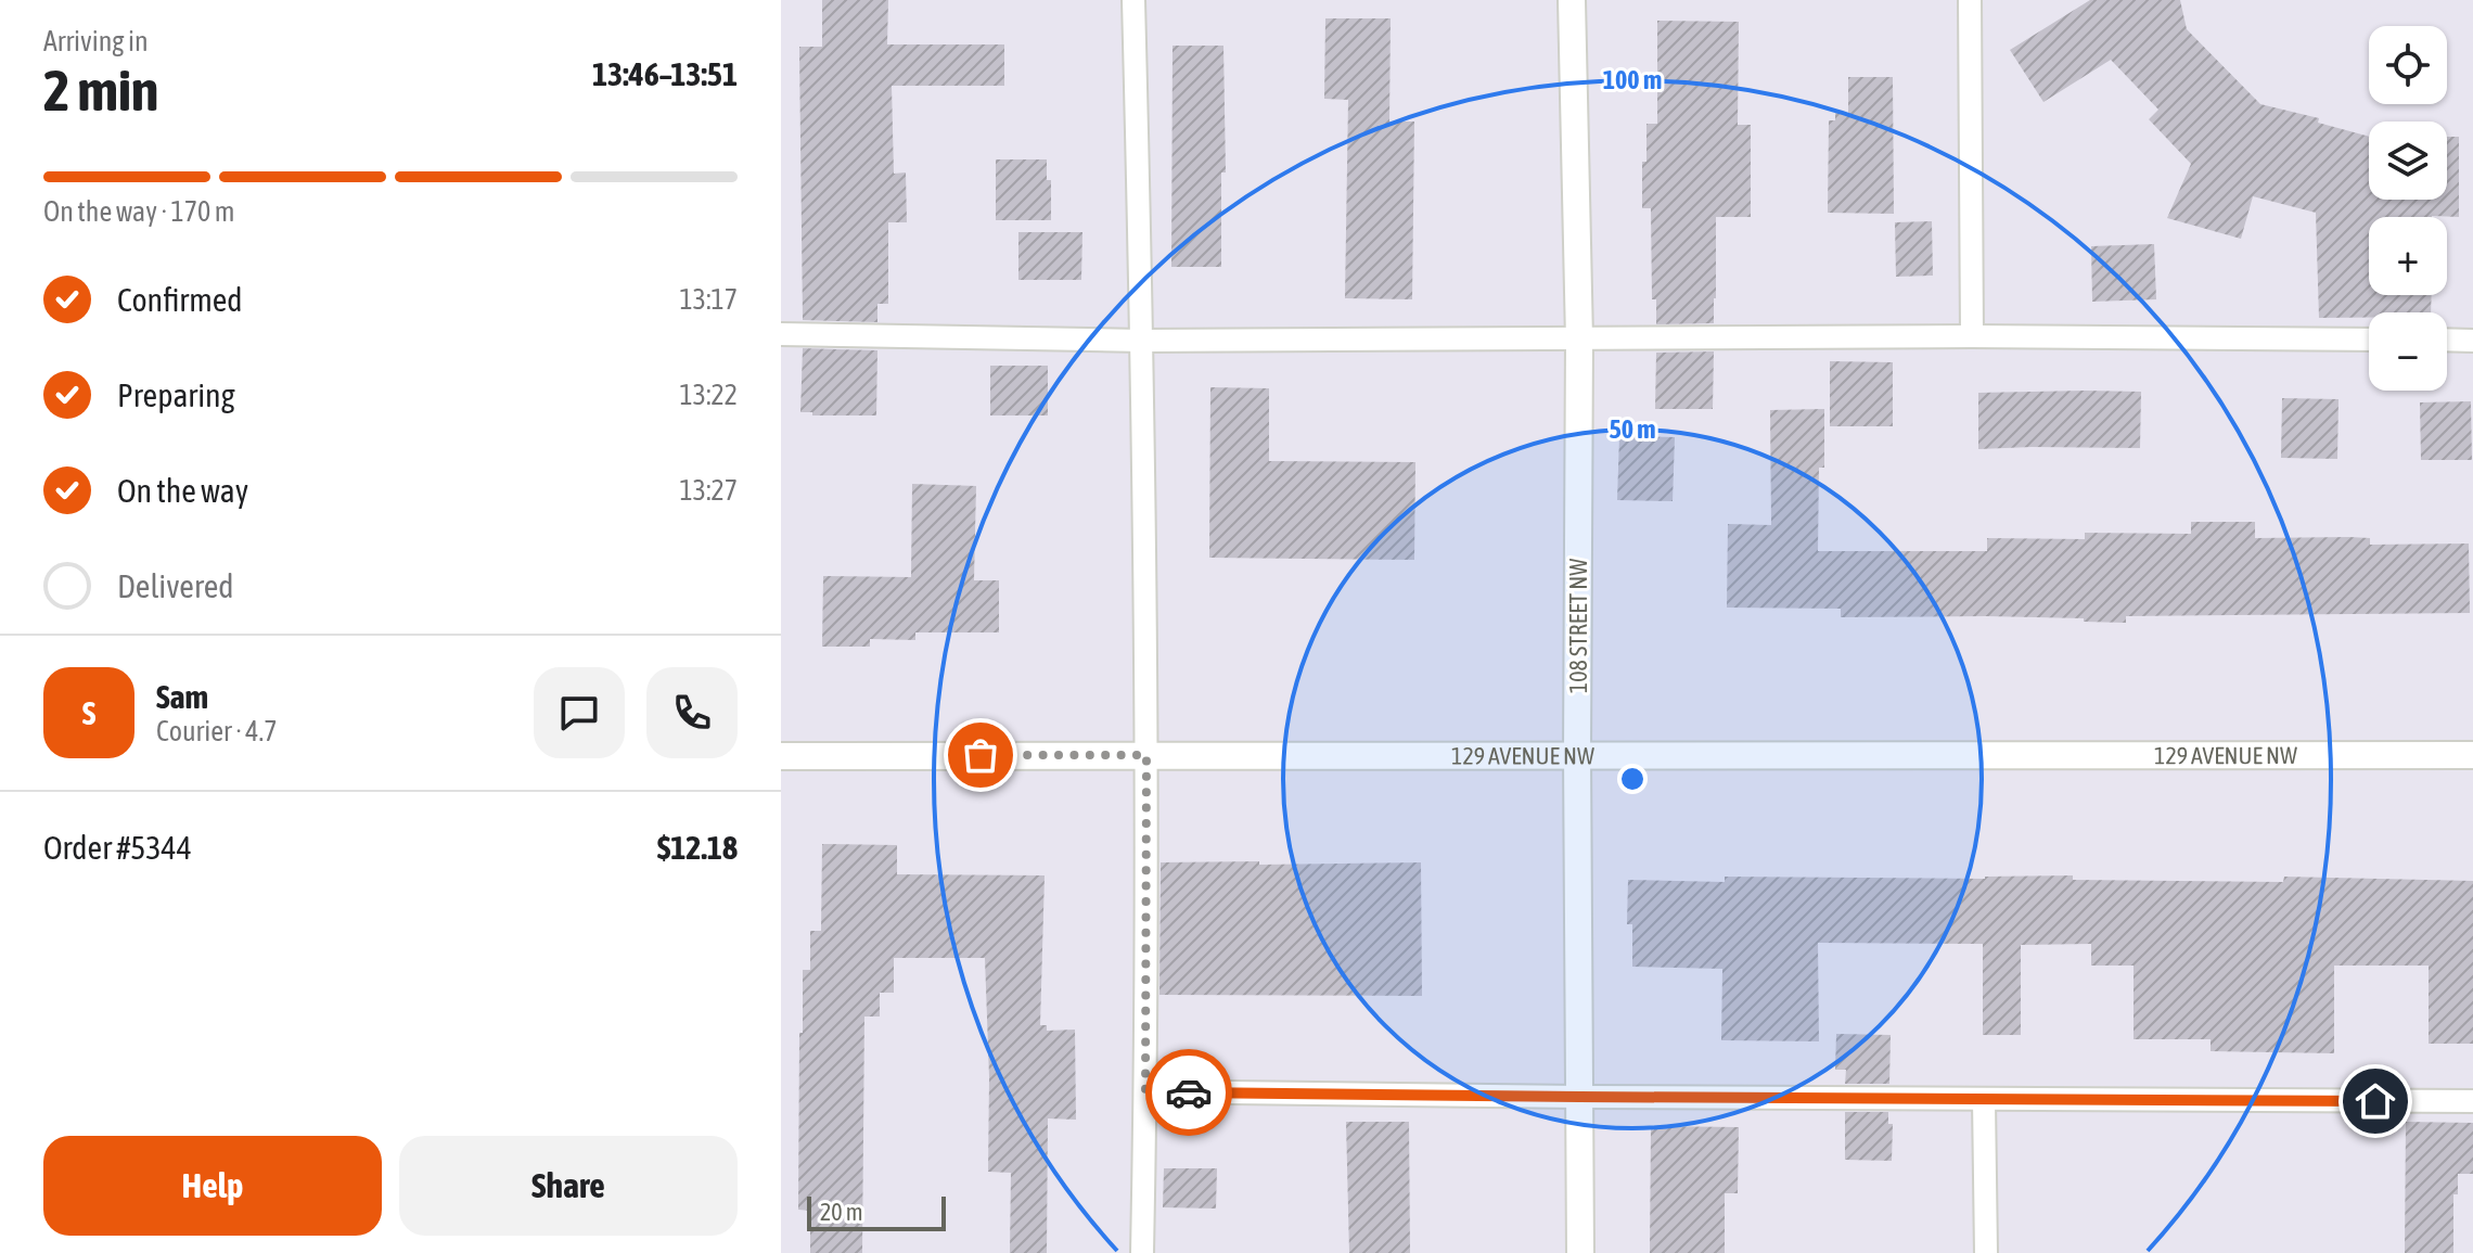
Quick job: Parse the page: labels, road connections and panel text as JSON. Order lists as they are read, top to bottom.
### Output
{
  "streets": {
    "street": ["108 STREET NW", "129 AVENUE NW"]
  },
  "crossings": [
    ["108 STREET NW", "129 AVENUE NW"]
  ],
  "scale_bar": "20 m",
  "page": {
    "heading": ["2 min", "Arriving in", "13:46–13:51"],
    "panel": [
      "Sam",
      "Courier · 4.7",
      "Order #5344",
      "$12.18"
    ],
    "map_buttons": ["+", "−"],
    "bar": "On the way · 170 m",
    "list": [
      ["Confirmed", "13:17"],
      ["Preparing", "13:22"],
      ["On the way", "13:27"],
      "Delivered"
    ],
    "round": "S",
    "buttons": ["Help", "Share"],
    "scale": "20 m"
  },
  "rings": ["100 m", "50 m"]
}
